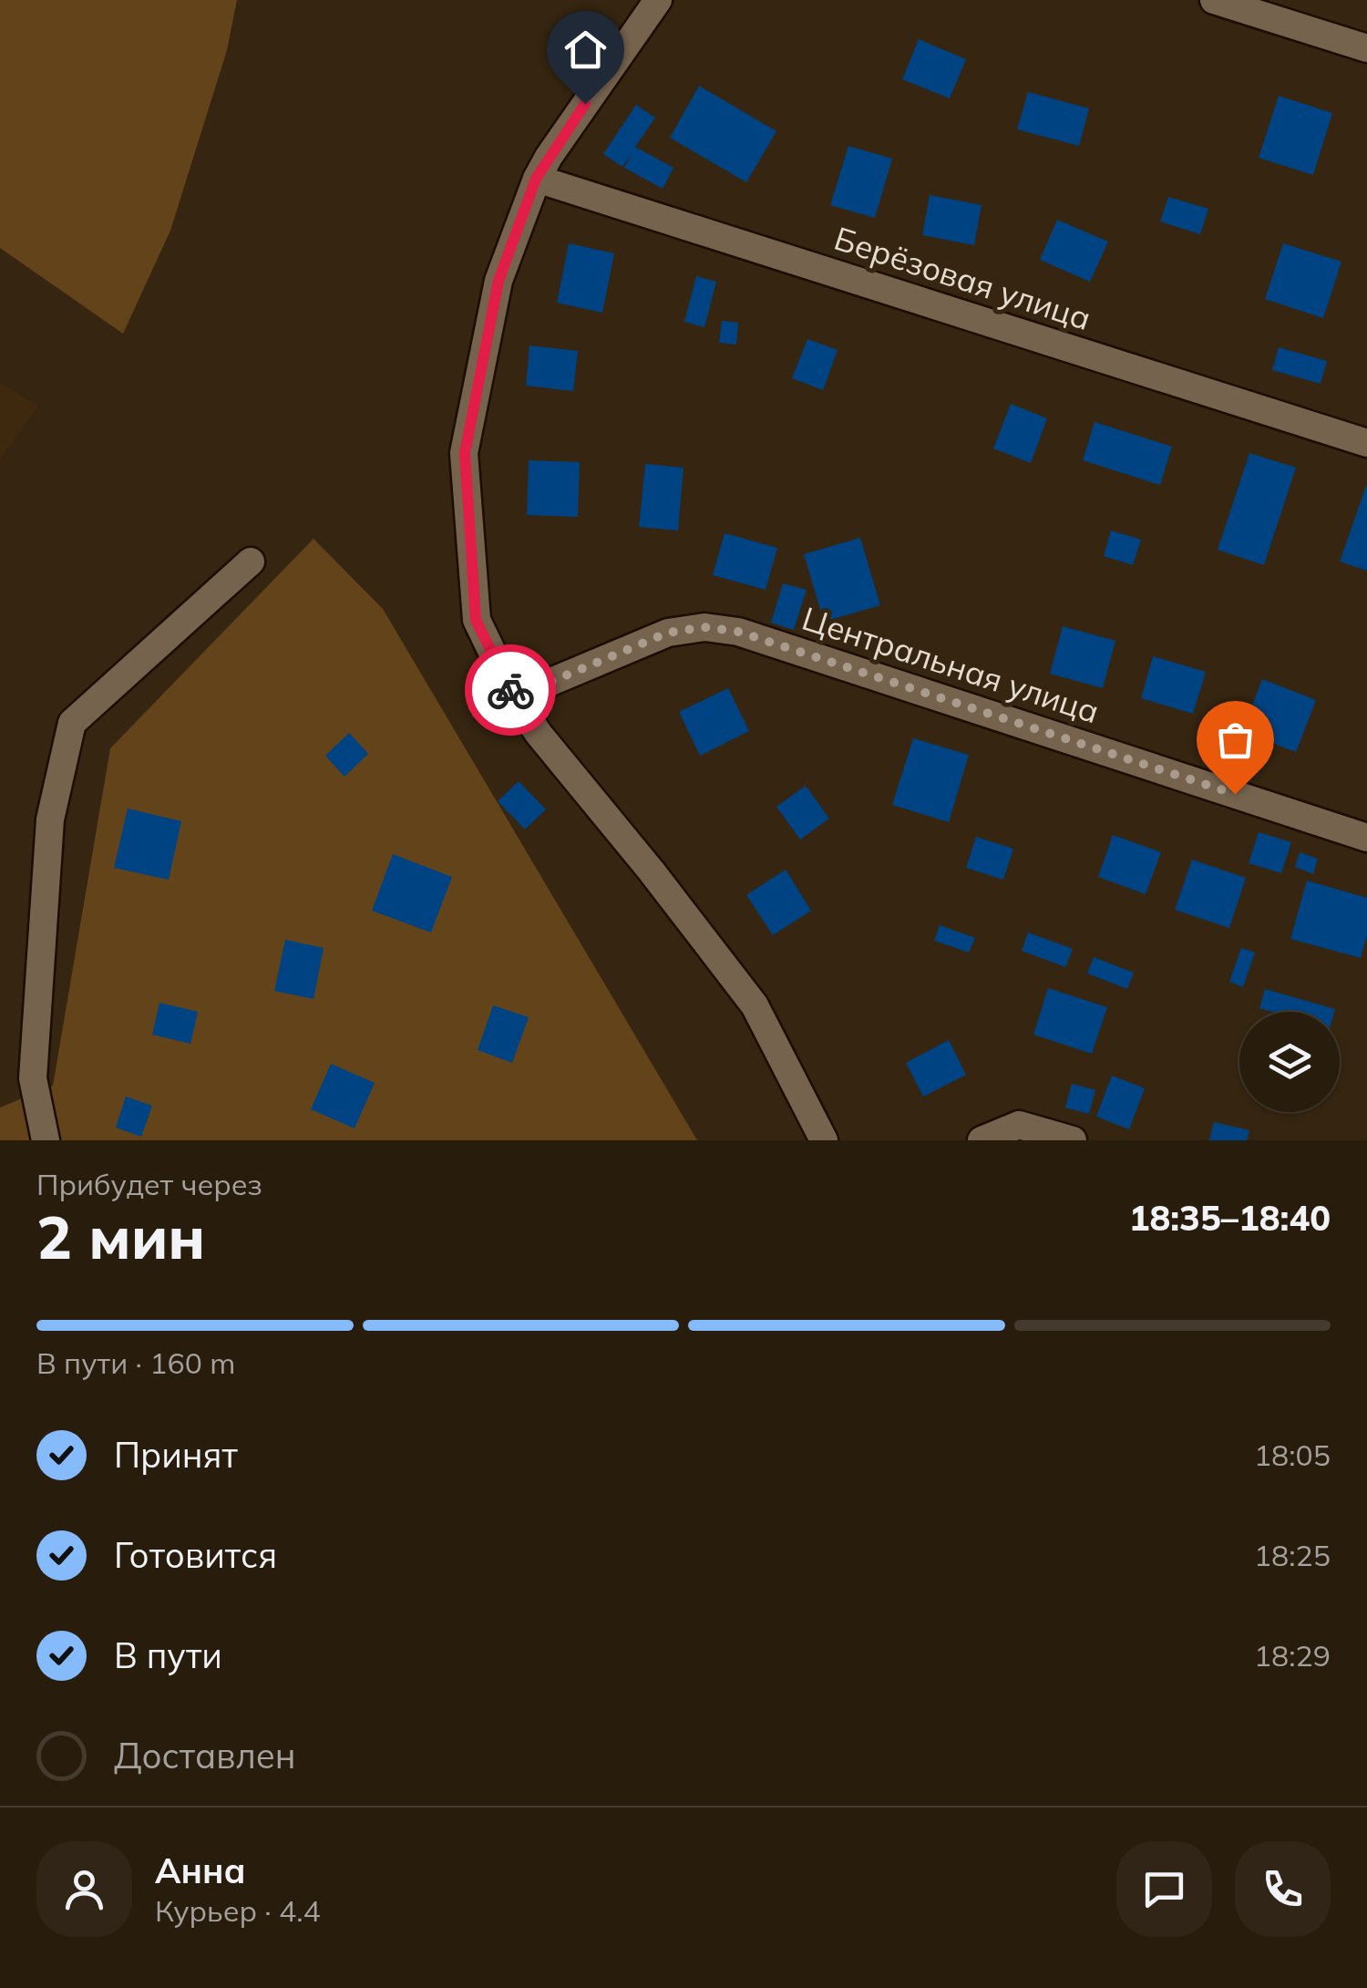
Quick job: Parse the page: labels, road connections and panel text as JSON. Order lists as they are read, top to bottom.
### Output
{
  "streets": {
    "street": ["Берёзовая улица", "Центральная улица"]
  },
  "page": {
    "heading": ["2 мин", "Прибудет через", "18:35–18:40"],
    "panel": ["Анна", "Курьер · 4.4"],
    "bar": "В пути · 160 m",
    "list": [
      ["Принят", "18:05"],
      ["Готовится", "18:25"],
      ["В пути", "18:29"],
      "Доставлен"
    ]
  }
}
